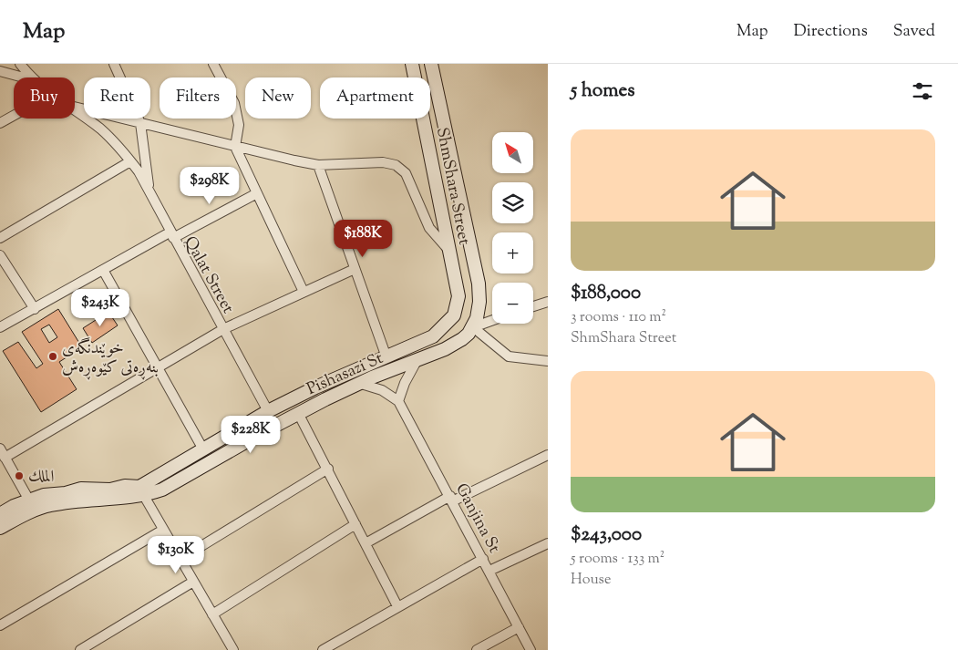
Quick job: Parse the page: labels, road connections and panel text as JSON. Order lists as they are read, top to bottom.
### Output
{
  "streets": {
    "main road": ["ShmShara Street", "Pishasazi St"],
    "street": ["Qalat Street", "Ganjina St"]
  },
  "crossings": [
    ["ShmShara Street", "Pishasazi St"],
    ["Qalat Street", "Pishasazi St"],
    ["Pishasazi St", "Ganjina St"]
  ],
  "places": ["خوێندنگەی بنەڕەتی کێوەڕەش", "الملك"],
  "north": "top left",
  "page": {
    "header": "Map",
    "nav": ["Map", "Directions", "Saved"],
    "heading": "5 homes",
    "chip": [
      "Buy",
      "Rent",
      "Filters",
      "New",
      "Apartment"
    ],
    "list": [
      {
        "name": "$188,000",
        "note": "3 rooms · 110 m² · ShmShara Street"
      },
      {
        "name": "$243,000",
        "note": "5 rooms · 133 m² · House"
      }
    ],
    "map_buttons": ["+", "−"],
    "price": [
      "$298K",
      "$188K",
      "$243K",
      "$228K",
      "$130K"
    ]
  }
}
